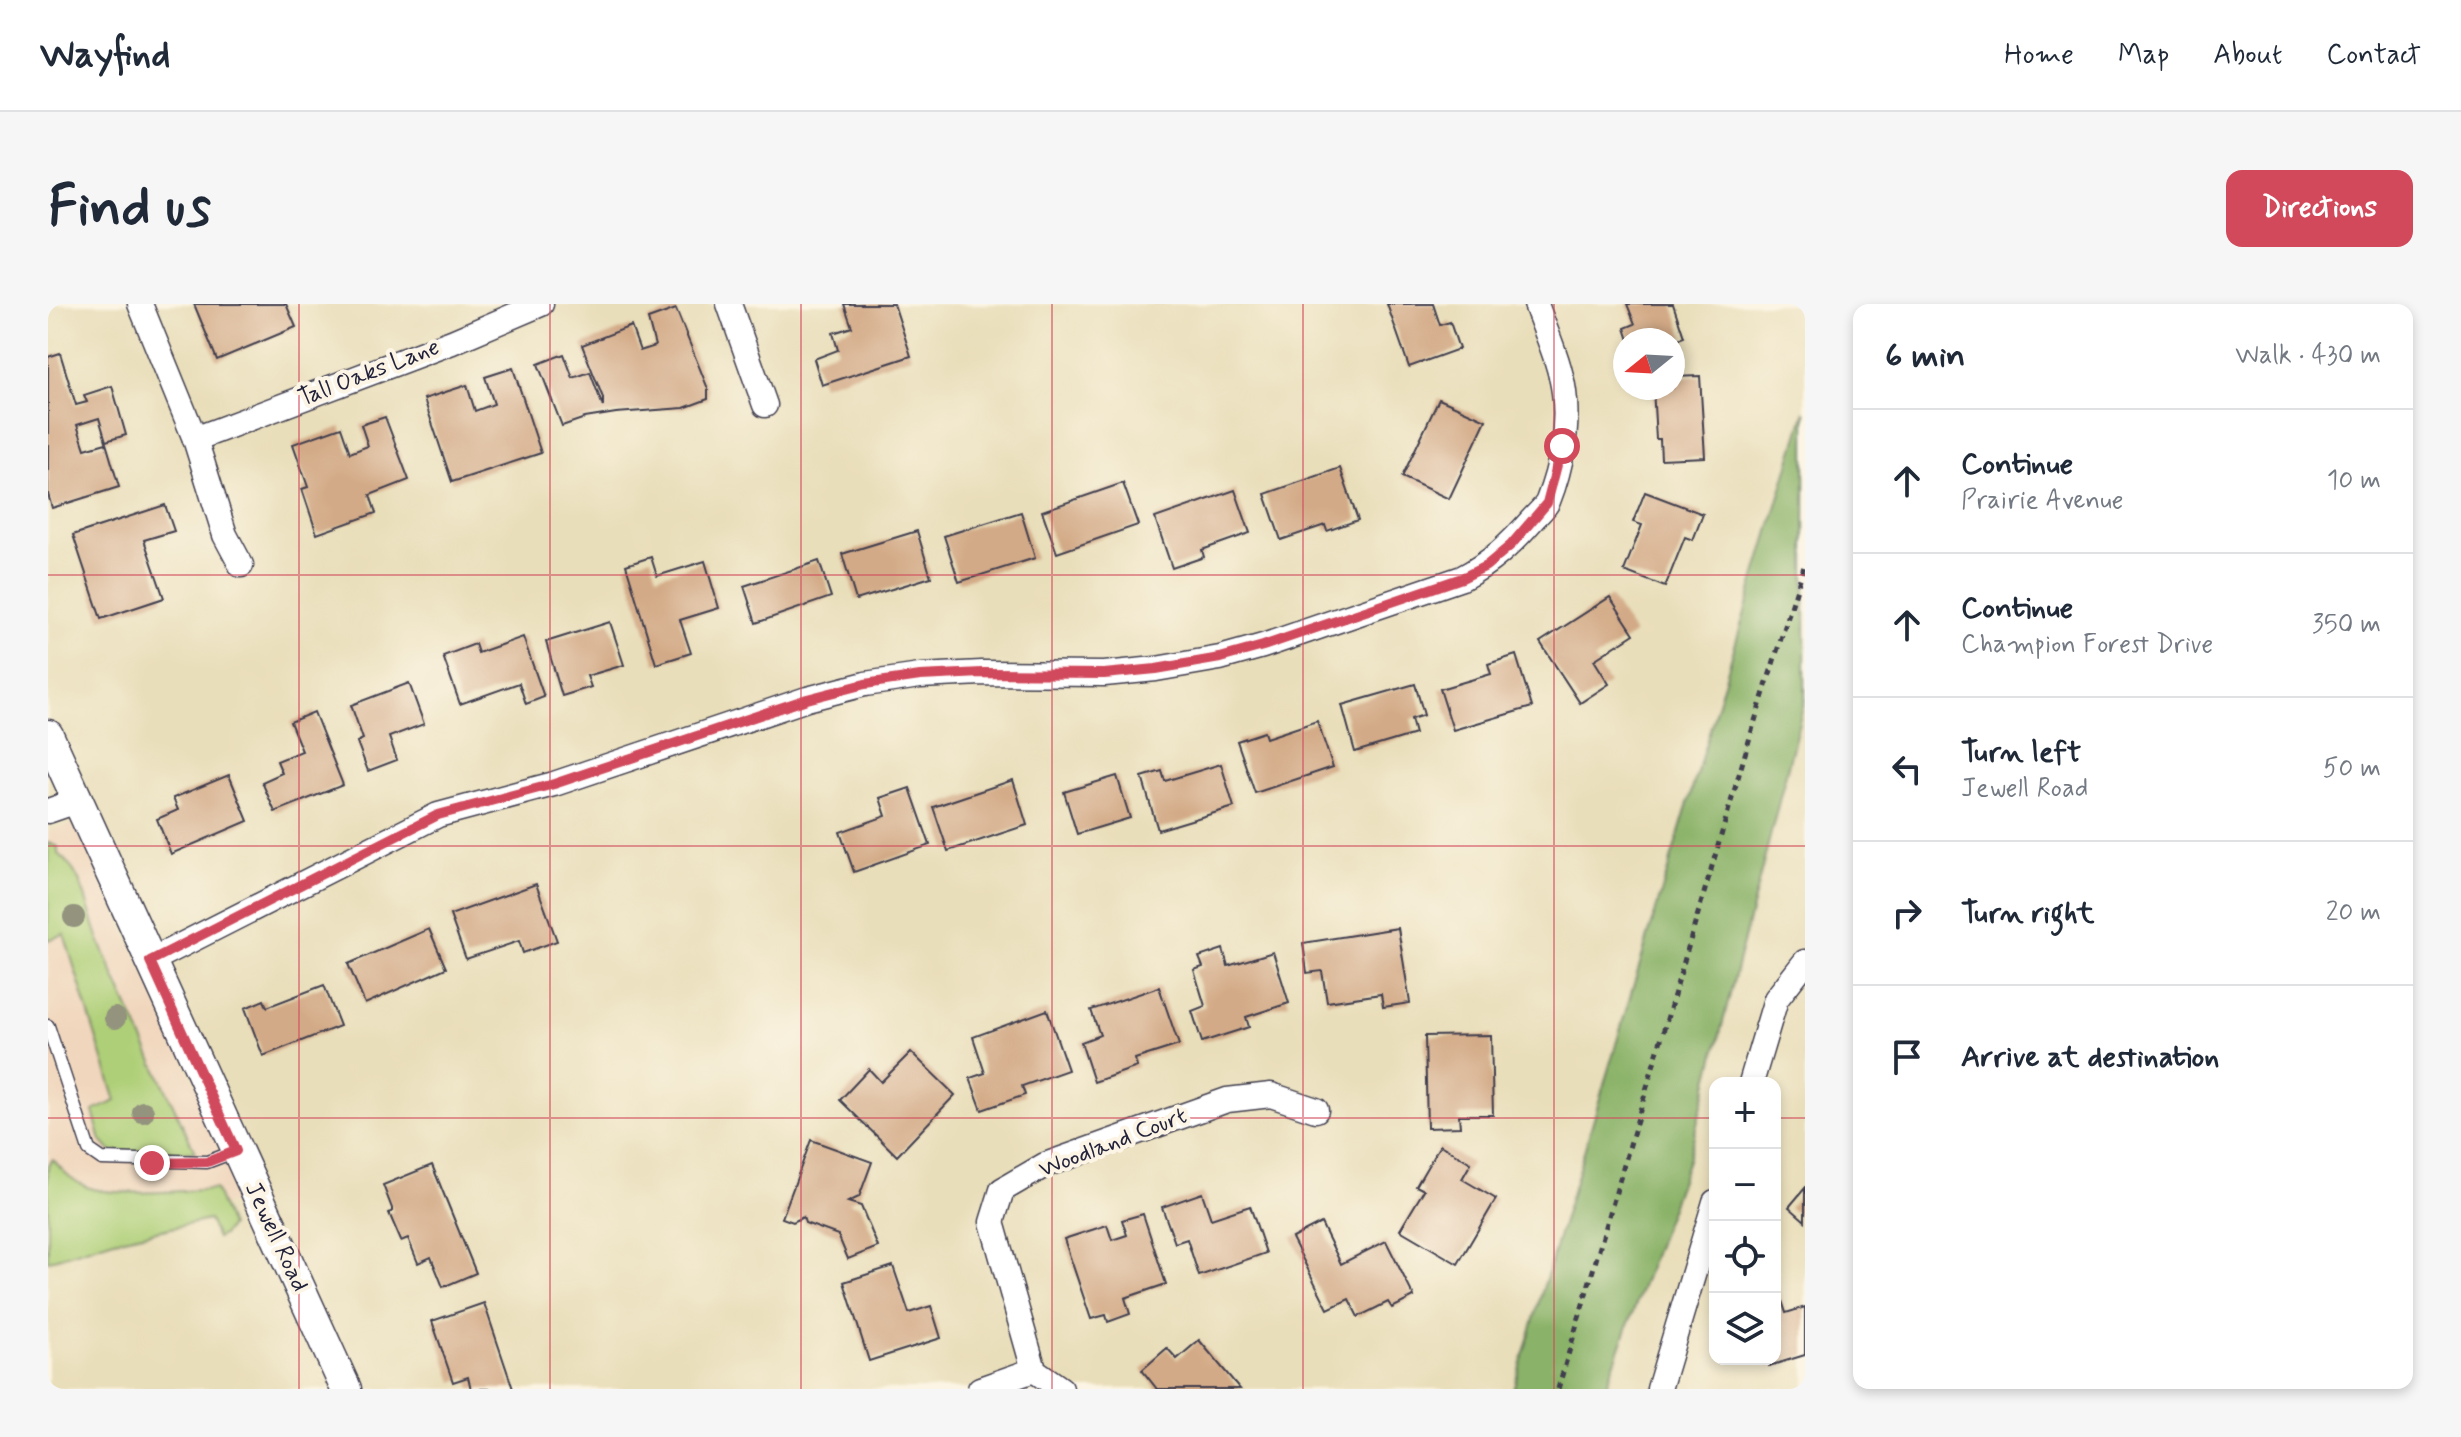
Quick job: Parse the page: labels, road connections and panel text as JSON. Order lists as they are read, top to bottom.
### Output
{
  "streets": {
    "street": ["Tall Oaks Lane", "Woodland Court", "Jewell Road"]
  },
  "north": "left",
  "page": {
    "header": "Wayfind",
    "nav": [
      "Home",
      "Map",
      "About",
      "Contact"
    ],
    "buttons": "Directions",
    "title": "Find us",
    "heading": ["6 min", "Walk · 430 m"],
    "list": [
      ["Continue", "Prairie Avenue", "10 m"],
      ["Continue", "Champion Forest Drive", "350 m"],
      ["Turn left", "Jewell Road", "50 m"],
      ["Turn right", "20 m"],
      "Arrive at destination"
    ],
    "map_buttons": ["+", "−"]
  }
}
